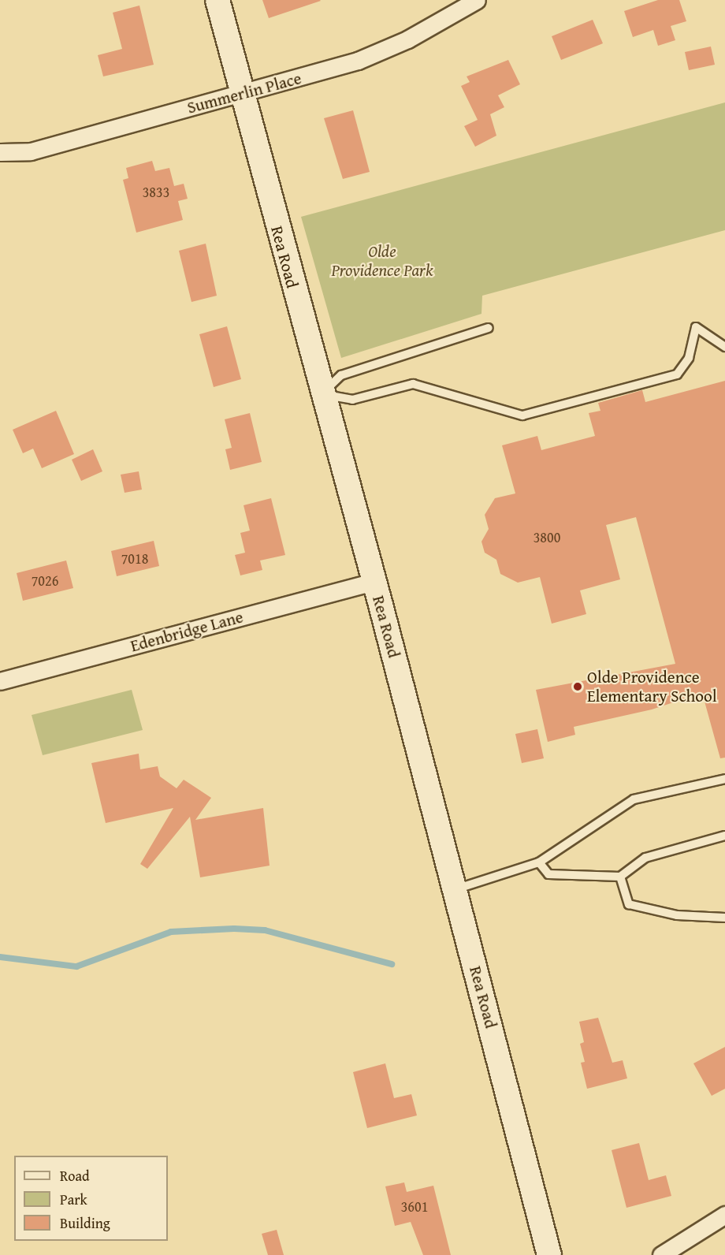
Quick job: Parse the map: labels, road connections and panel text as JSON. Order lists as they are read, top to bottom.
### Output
{
  "streets": {
    "main road": ["Rea Road"],
    "street": ["Summerlin Place", "Edenbridge Lane"]
  },
  "crossings": [
    ["Summerlin Place", "Rea Road"],
    ["Rea Road", "Edenbridge Lane"]
  ],
  "parks": ["Olde Providence Park"],
  "places": ["Olde Providence Elementary School"],
  "house_numbers": [
    "3833",
    "3800",
    "7018",
    "7026",
    "3601"
  ],
  "legend": ["Road", "Park", "Building"]
}
